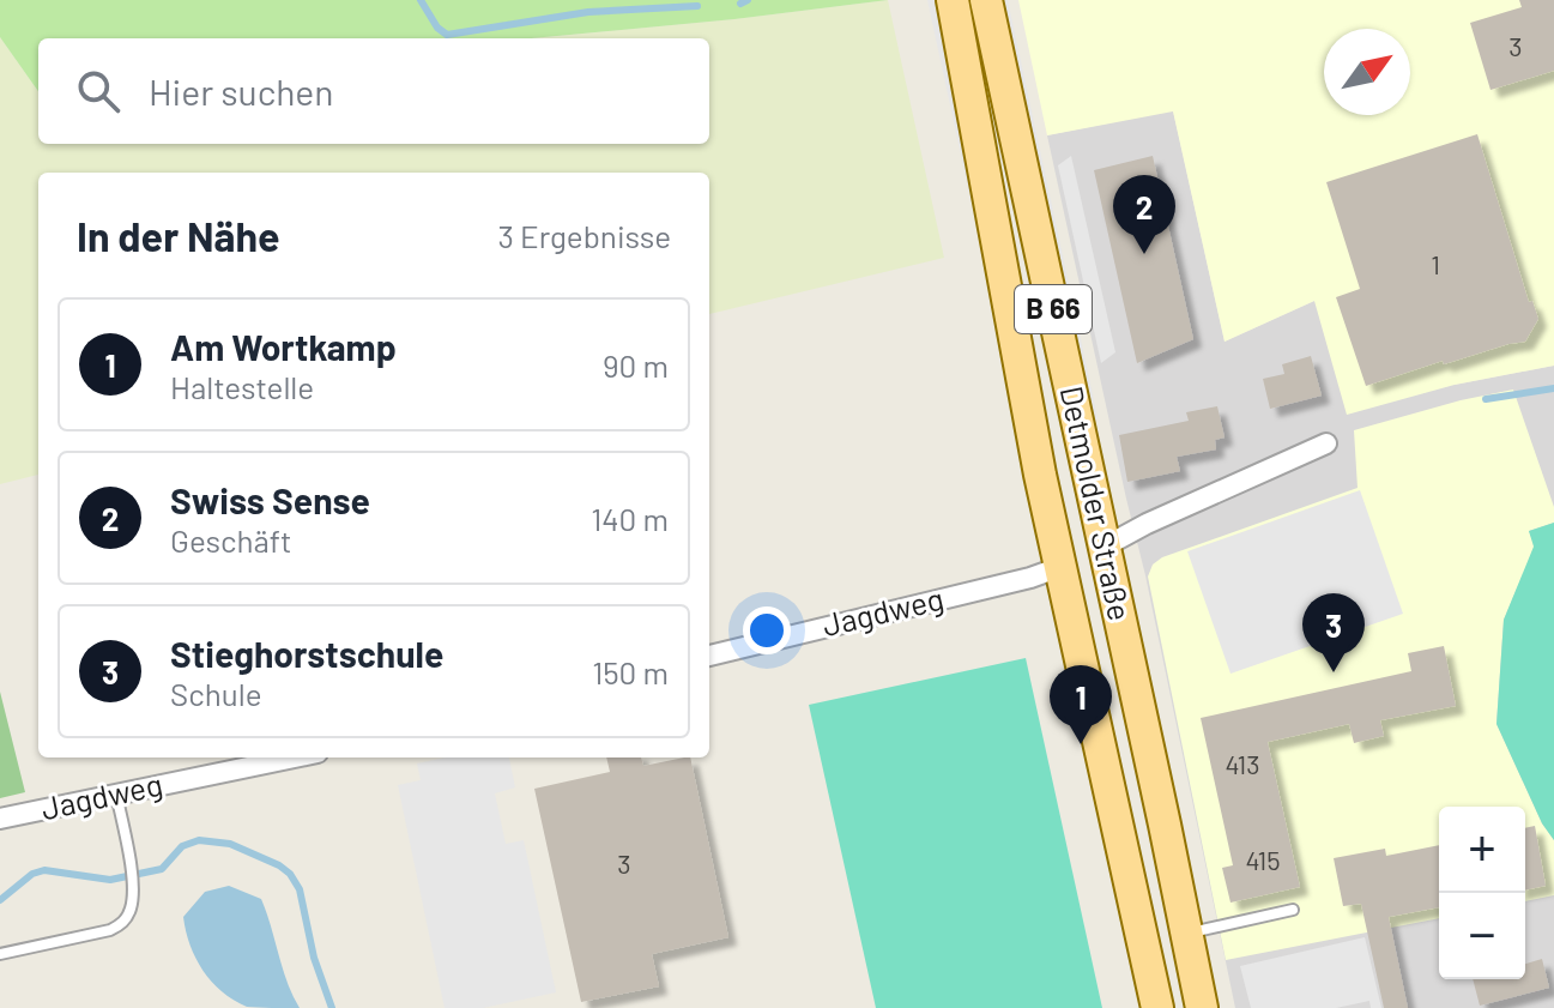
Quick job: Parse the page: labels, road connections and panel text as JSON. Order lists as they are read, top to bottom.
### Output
{
  "streets": {
    "main road": ["B 66", "Detmolder Straße"],
    "street": ["Jagdweg"]
  },
  "crossings": [
    ["Detmolder Straße", "Jagdweg"]
  ],
  "house_numbers": [
    "3",
    "1",
    "413",
    "415",
    "3"
  ],
  "north": "top right",
  "page": {
    "search": "Hier suchen",
    "heading": ["In der Nähe", "3 Ergebnisse"],
    "pins": ["2", "3", "1"],
    "list": [
      {
        "mark": "1",
        "name": "Am Wortkamp",
        "note": "Haltestelle",
        "value": "90 m"
      },
      {
        "mark": "2",
        "name": "Swiss Sense",
        "note": "Geschäft",
        "value": "140 m"
      },
      {
        "mark": "3",
        "name": "Stieghorstschule",
        "note": "Schule",
        "value": "150 m"
      }
    ],
    "map_buttons": ["+", "−"]
  }
}
